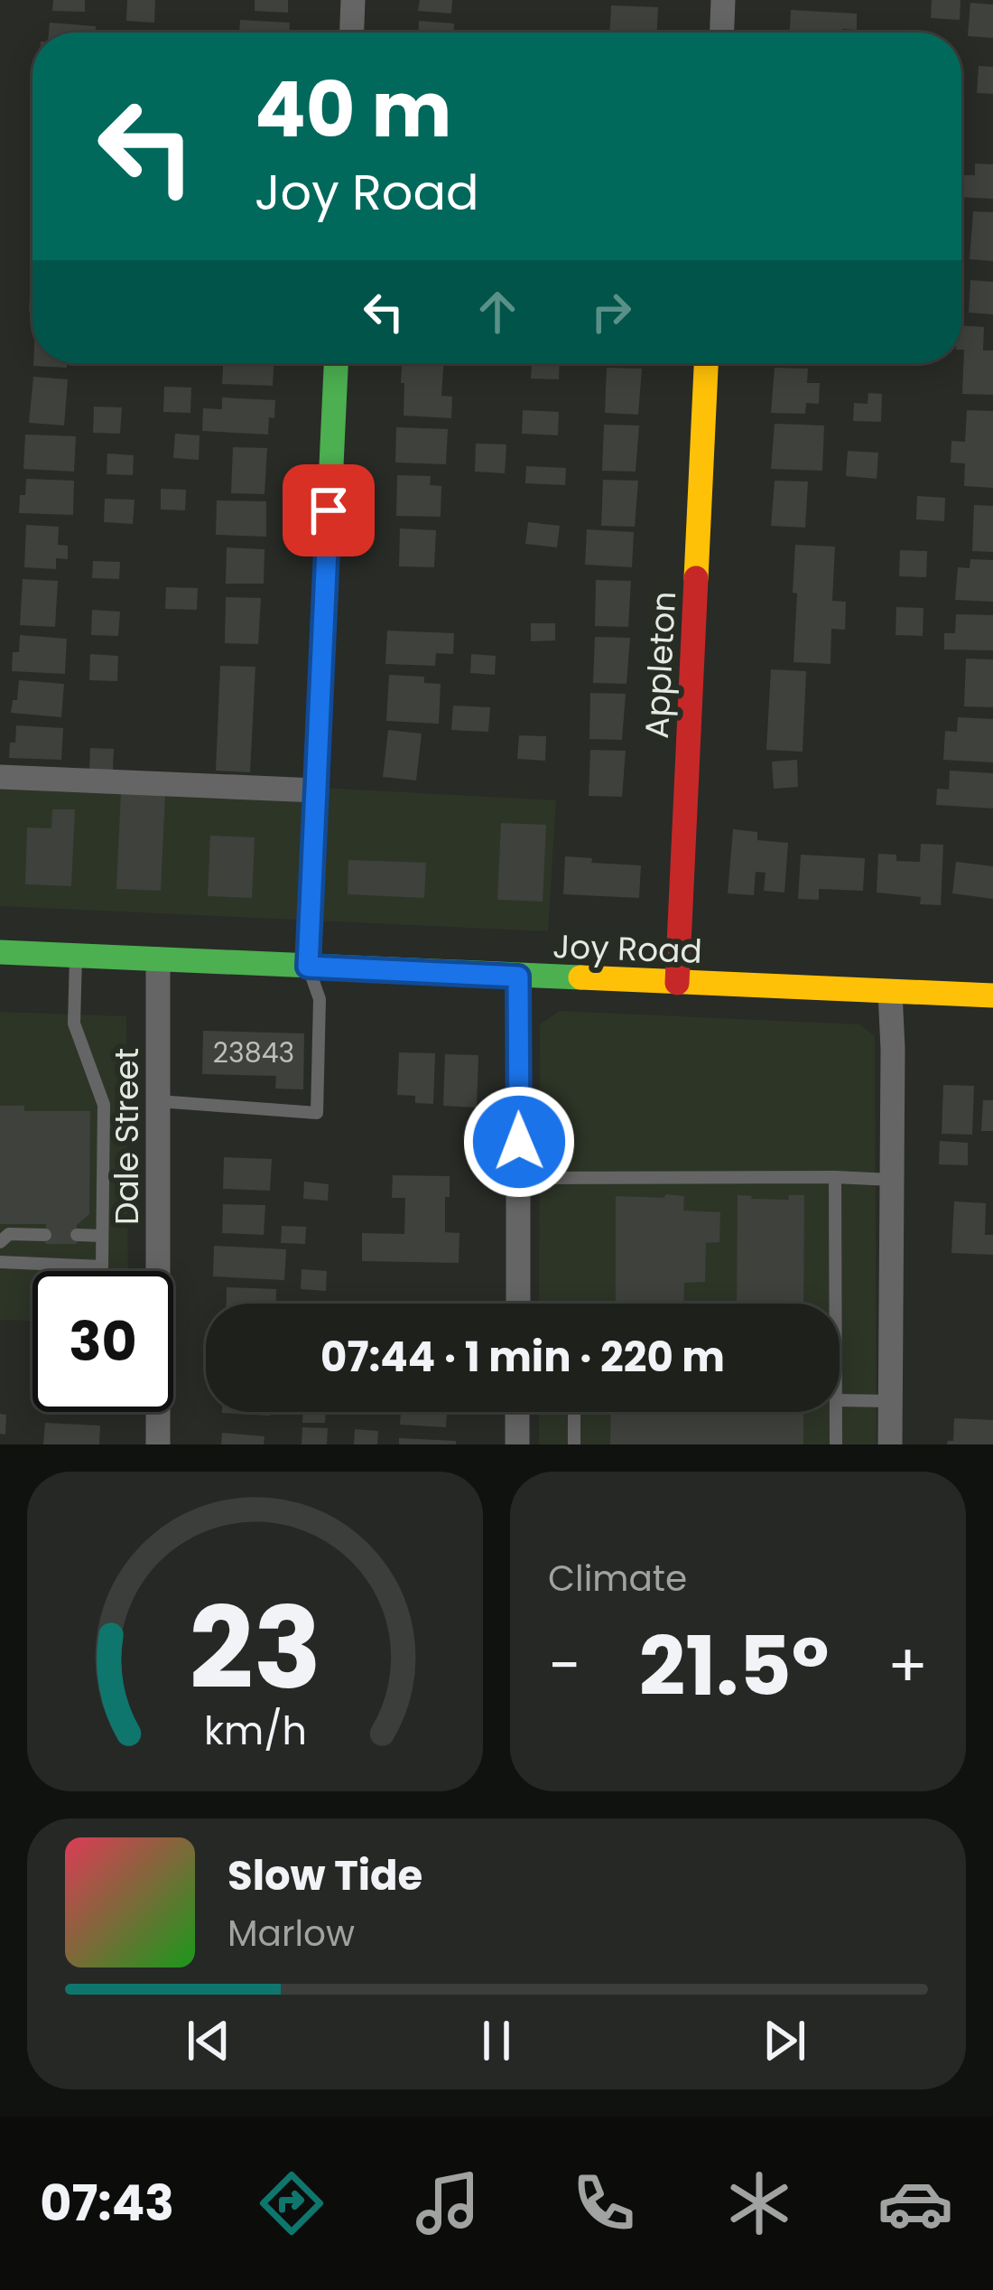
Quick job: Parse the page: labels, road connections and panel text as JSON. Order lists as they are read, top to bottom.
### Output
{
  "streets": {
    "street": ["Appleton", "Joy Road", "Dale Street"]
  },
  "crossings": [
    ["Appleton", "Joy Road"],
    ["Joy Road", "Dale Street"]
  ],
  "house_numbers": ["23843"],
  "page": {
    "turn": ["40 m", "Joy Road"],
    "limit": "30",
    "trip": "07:44 · 1 min · 220 m",
    "tile": "Climate",
    "heat": ["−", "21.5°", "+"],
    "song": ["Slow Tide", "Marlow"],
    "tabs": "07:43",
    "gauge": ["23", "km/h"]
  }
}
